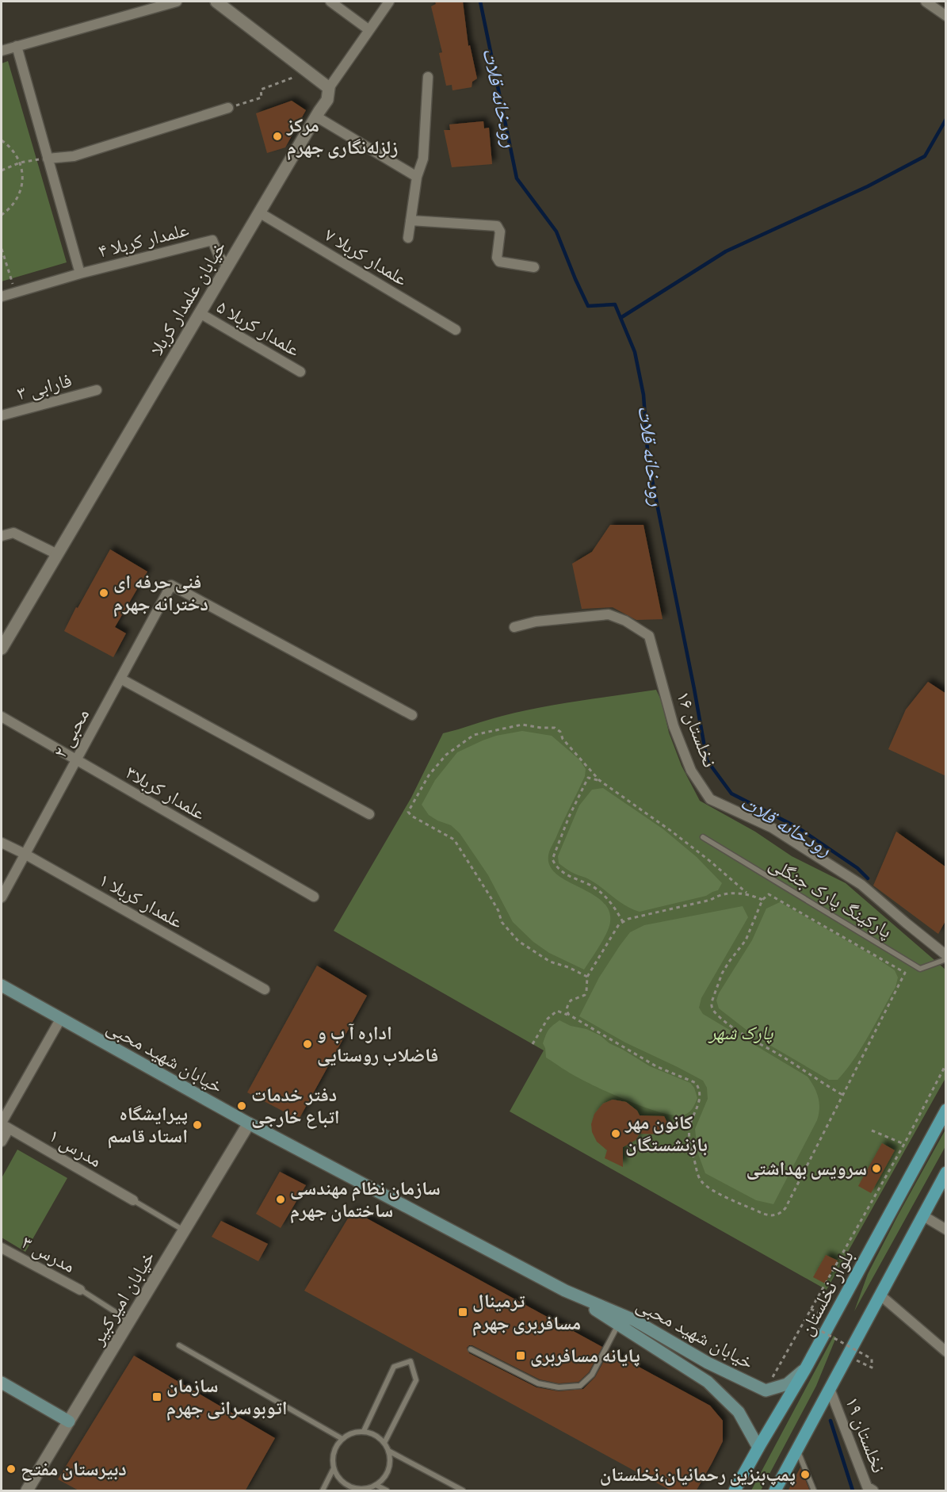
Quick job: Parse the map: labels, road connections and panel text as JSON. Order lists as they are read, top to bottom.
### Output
{
  "streets": {
    "main road": ["خیابان شهید محبی", "بلوار نخلستان"],
    "street": [
      "علمدار کربلا ۴",
      "علمدار کربلا ۷",
      "خیابان علمدار کربلا",
      "علمدار کربلا ۵",
      "فارابی ۳",
      "نخلستان ۱۶",
      "محبی ۲",
      "علمدار کربلا۳",
      "علمدار کربلا ۱",
      "مدرس ۱",
      "مدرس ۳",
      "خیابان امیرکبیر",
      "نخلستان ۱۹"
    ],
    "lane": ["پارکینگ پارک جنگلی"]
  },
  "crossings": [
    ["علمدار کربلا ۴", "خیابان علمدار کربلا"],
    ["علمدار کربلا ۷", "خیابان علمدار کربلا"],
    ["خیابان علمدار کربلا", "علمدار کربلا ۵"],
    ["محبی ۲", "علمدار کربلا۳"],
    ["محبی ۲", "علمدار کربلا ۱"],
    ["خیابان شهید محبی", "بلوار نخلستان"],
    ["خیابان شهید محبی", "خیابان امیرکبیر"]
  ],
  "water": ["رودخانه قلات"],
  "parks": ["پارک شهر"],
  "places": {
    "other": [
      "مرکز زلزله‌نگاری جهرم",
      "فنی حرفه ای دخترانه جهرم",
      "اداره آ ب و فاضلاب روستایی",
      "دفتر خدمات اتباع خارجی",
      "پیرایشگاه استاد قاسم",
      "کانون مهر بازنشستگان",
      "سرویس بهداشتی",
      "سازمان نظام مهندسی ساختمان جهرم",
      "دبیرستان مفتح",
      "پمپ‌بنزین رحمانیان،نخلستان"
    ],
    "transit": ["ترمینال مسافربری جهرم", "پایانه مسافربری", "سازمان اتوبوسرانی جهرم"]
  }
}
